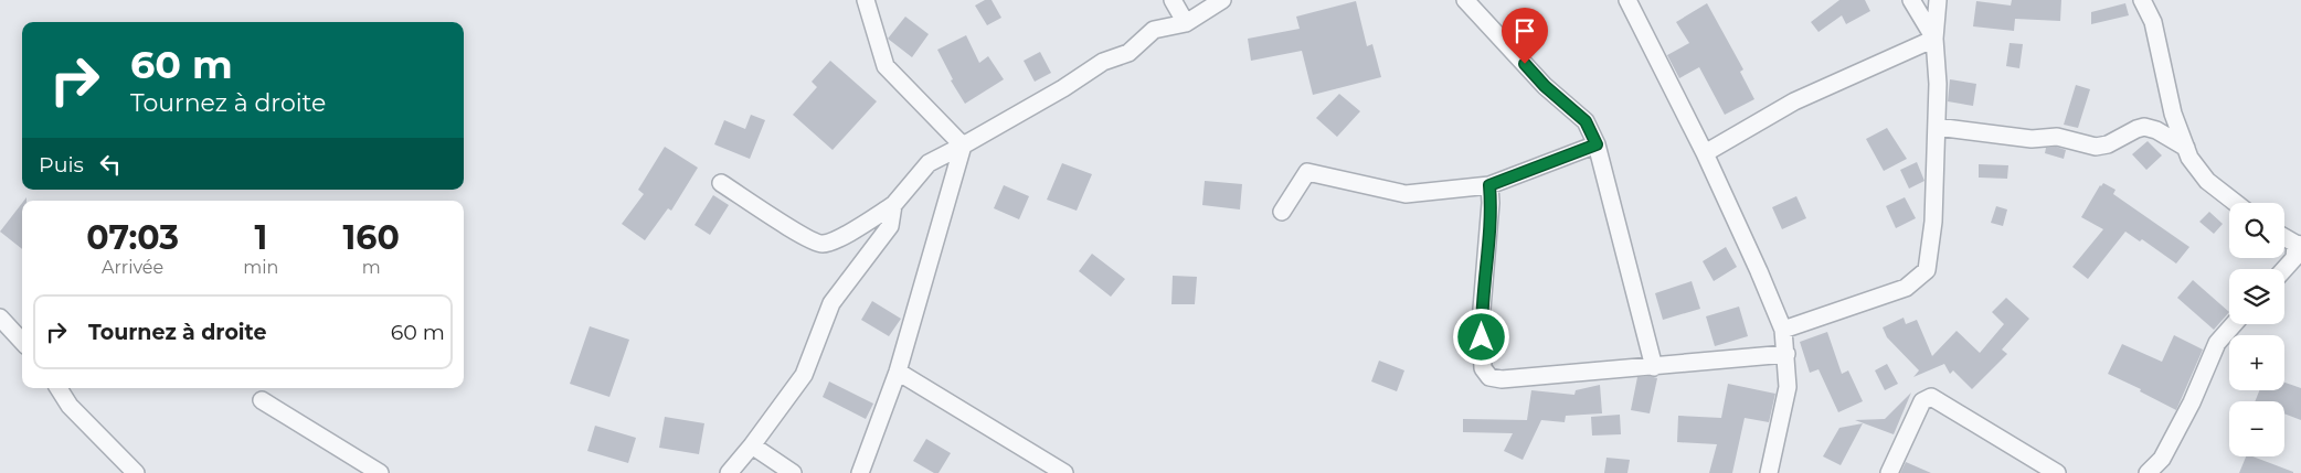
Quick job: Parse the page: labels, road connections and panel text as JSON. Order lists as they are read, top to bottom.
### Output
{
  "page": {
    "turn": ["60 m", "Tournez à droite"],
    "then": "Puis",
    "eta": [
      "07:03",
      "Arrivée",
      "1",
      "min",
      "160",
      "m"
    ],
    "map_buttons": ["+", "−"],
    "list": [
      {
        "name": "Tournez à droite",
        "value": "60 m"
      }
    ]
  }
}
